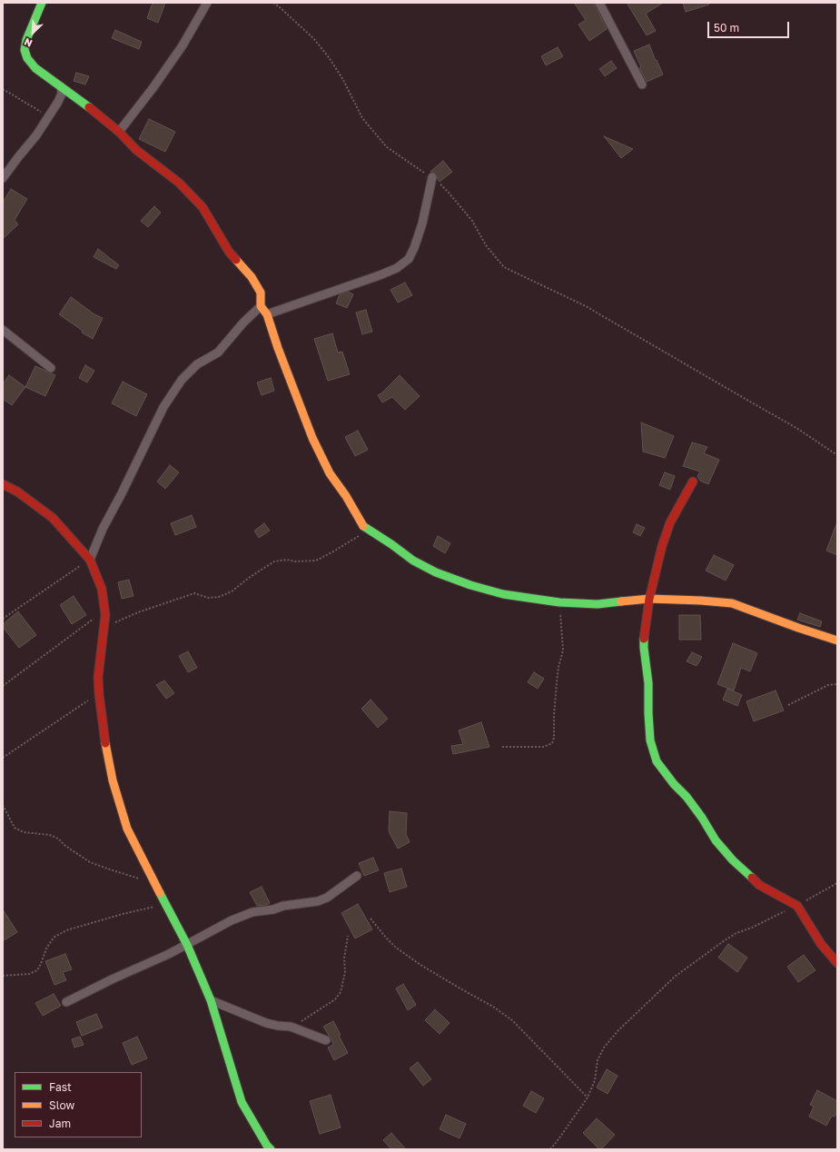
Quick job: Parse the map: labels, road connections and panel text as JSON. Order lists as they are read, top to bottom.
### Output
{
  "legend": ["Fast", "Slow", "Jam"],
  "scale_bar": "50 m",
  "north": "bottom left"
}
